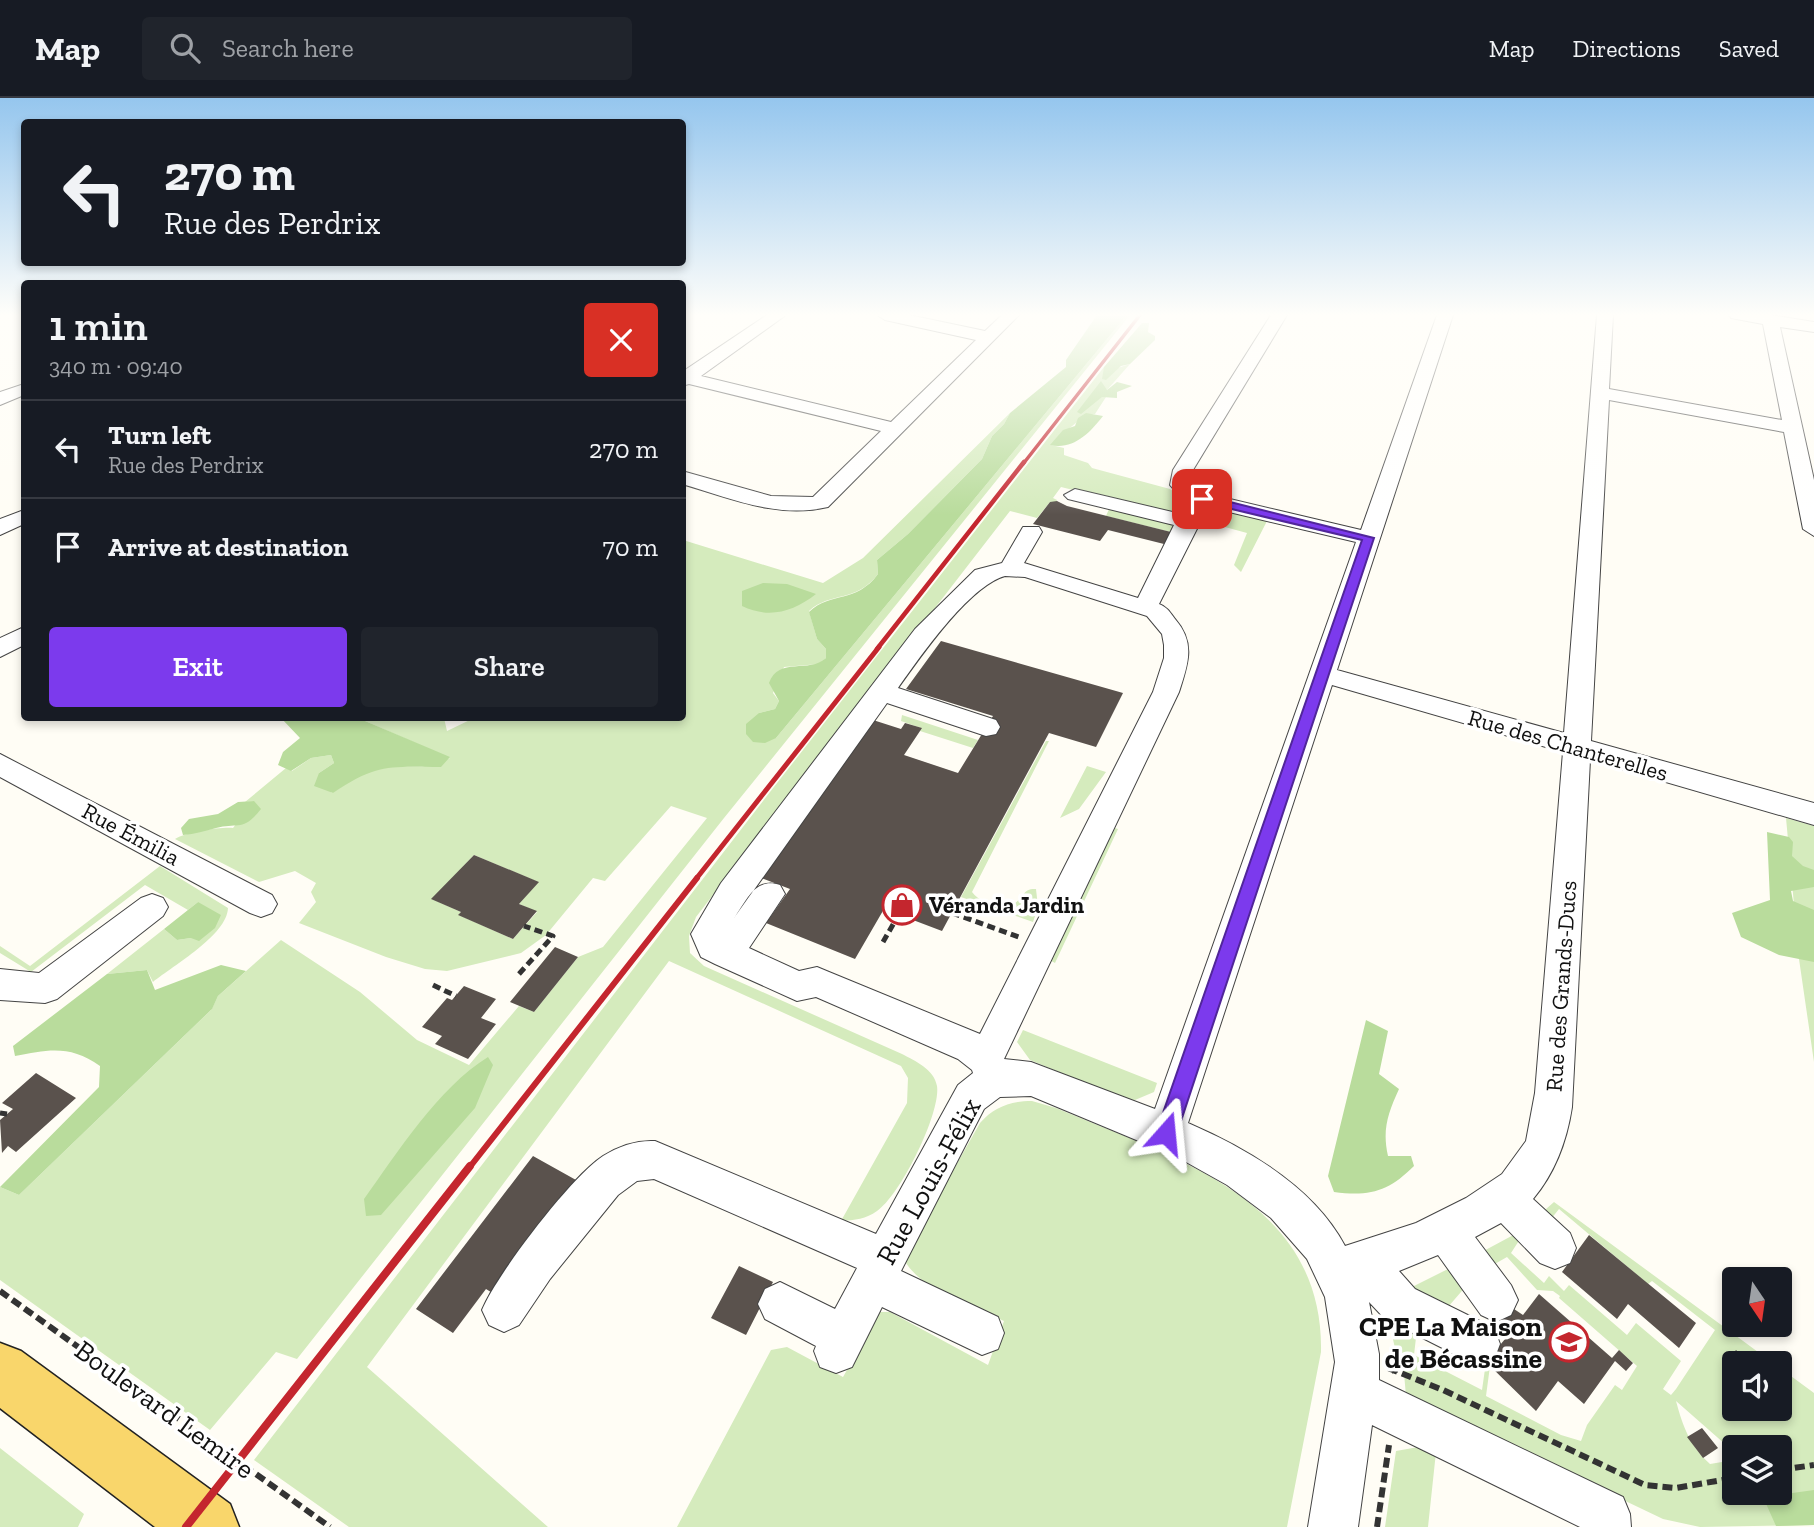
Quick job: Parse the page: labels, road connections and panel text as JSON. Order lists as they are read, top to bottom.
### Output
{
  "streets": {
    "street": [
      "Rue des Chanterelles",
      "Rue Émilia",
      "Rue des Grands-Ducs",
      "Rue Louis-Félix"
    ],
    "path": ["Boulevard Lemire"]
  },
  "crossings": [
    ["Rue des Chanterelles", "Rue des Grands-Ducs"],
    ["Rue des Grands-Ducs", "Rue Louis-Félix"]
  ],
  "places": {
    "shop": ["Véranda Jardin"],
    "school or university": ["CPE La Maison de Bécassine"]
  },
  "north": "bottom",
  "page": {
    "header": "Map",
    "search": "Search here",
    "nav": ["Map", "Directions", "Saved"],
    "turn": ["270 m", "Rue des Perdrix"],
    "heading": ["1 min", "340 m · 09:40"],
    "list": [
      {
        "name": "Turn left",
        "note": "Rue des Perdrix",
        "value": "270 m"
      },
      {
        "name": "Arrive at destination",
        "value": "70 m"
      }
    ],
    "buttons": ["Exit", "Share"]
  }
}
